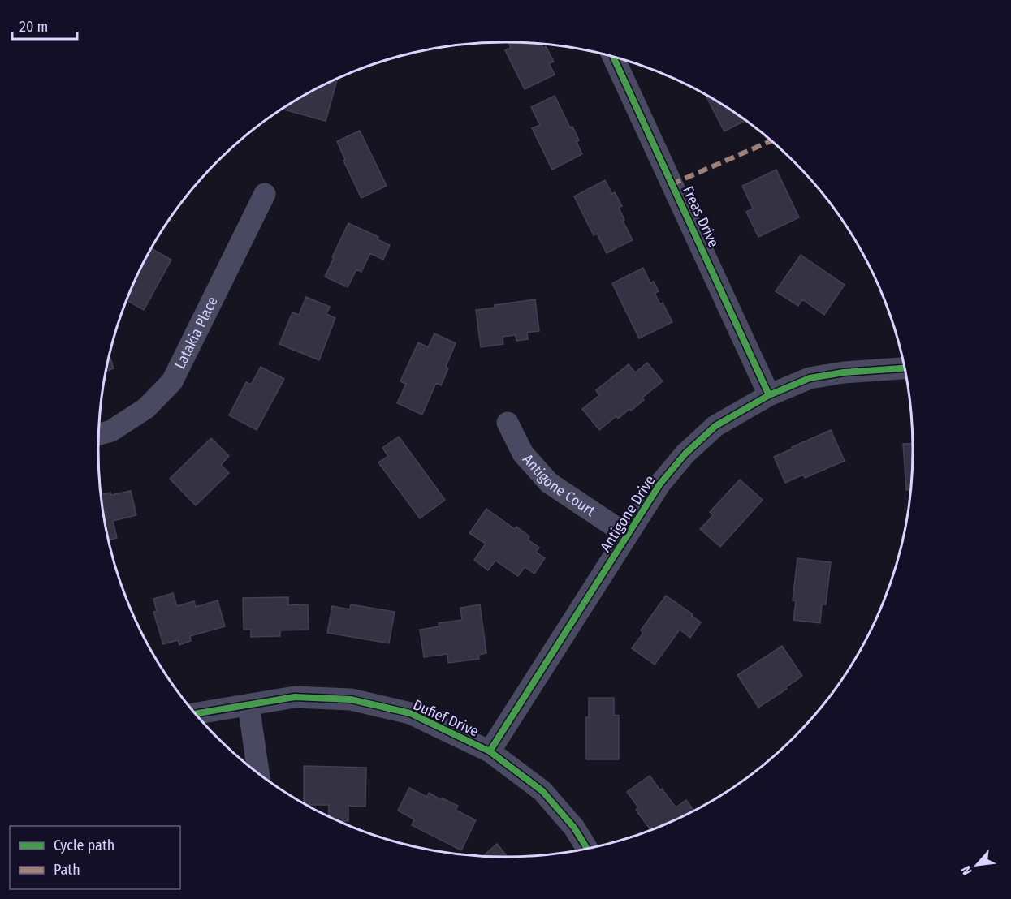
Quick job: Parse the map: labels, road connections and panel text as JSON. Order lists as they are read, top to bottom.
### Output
{
  "streets": {
    "street": [
      "Freas Drive",
      "Latakia Place",
      "Antigone Court",
      "Antigone Drive",
      "Dufief Drive"
    ]
  },
  "crossings": [
    ["Freas Drive", "Antigone Drive"],
    ["Antigone Court", "Antigone Drive"],
    ["Antigone Drive", "Dufief Drive"]
  ],
  "legend": ["Cycle path", "Path"],
  "scale_bar": "20 m",
  "north": "bottom left"
}
